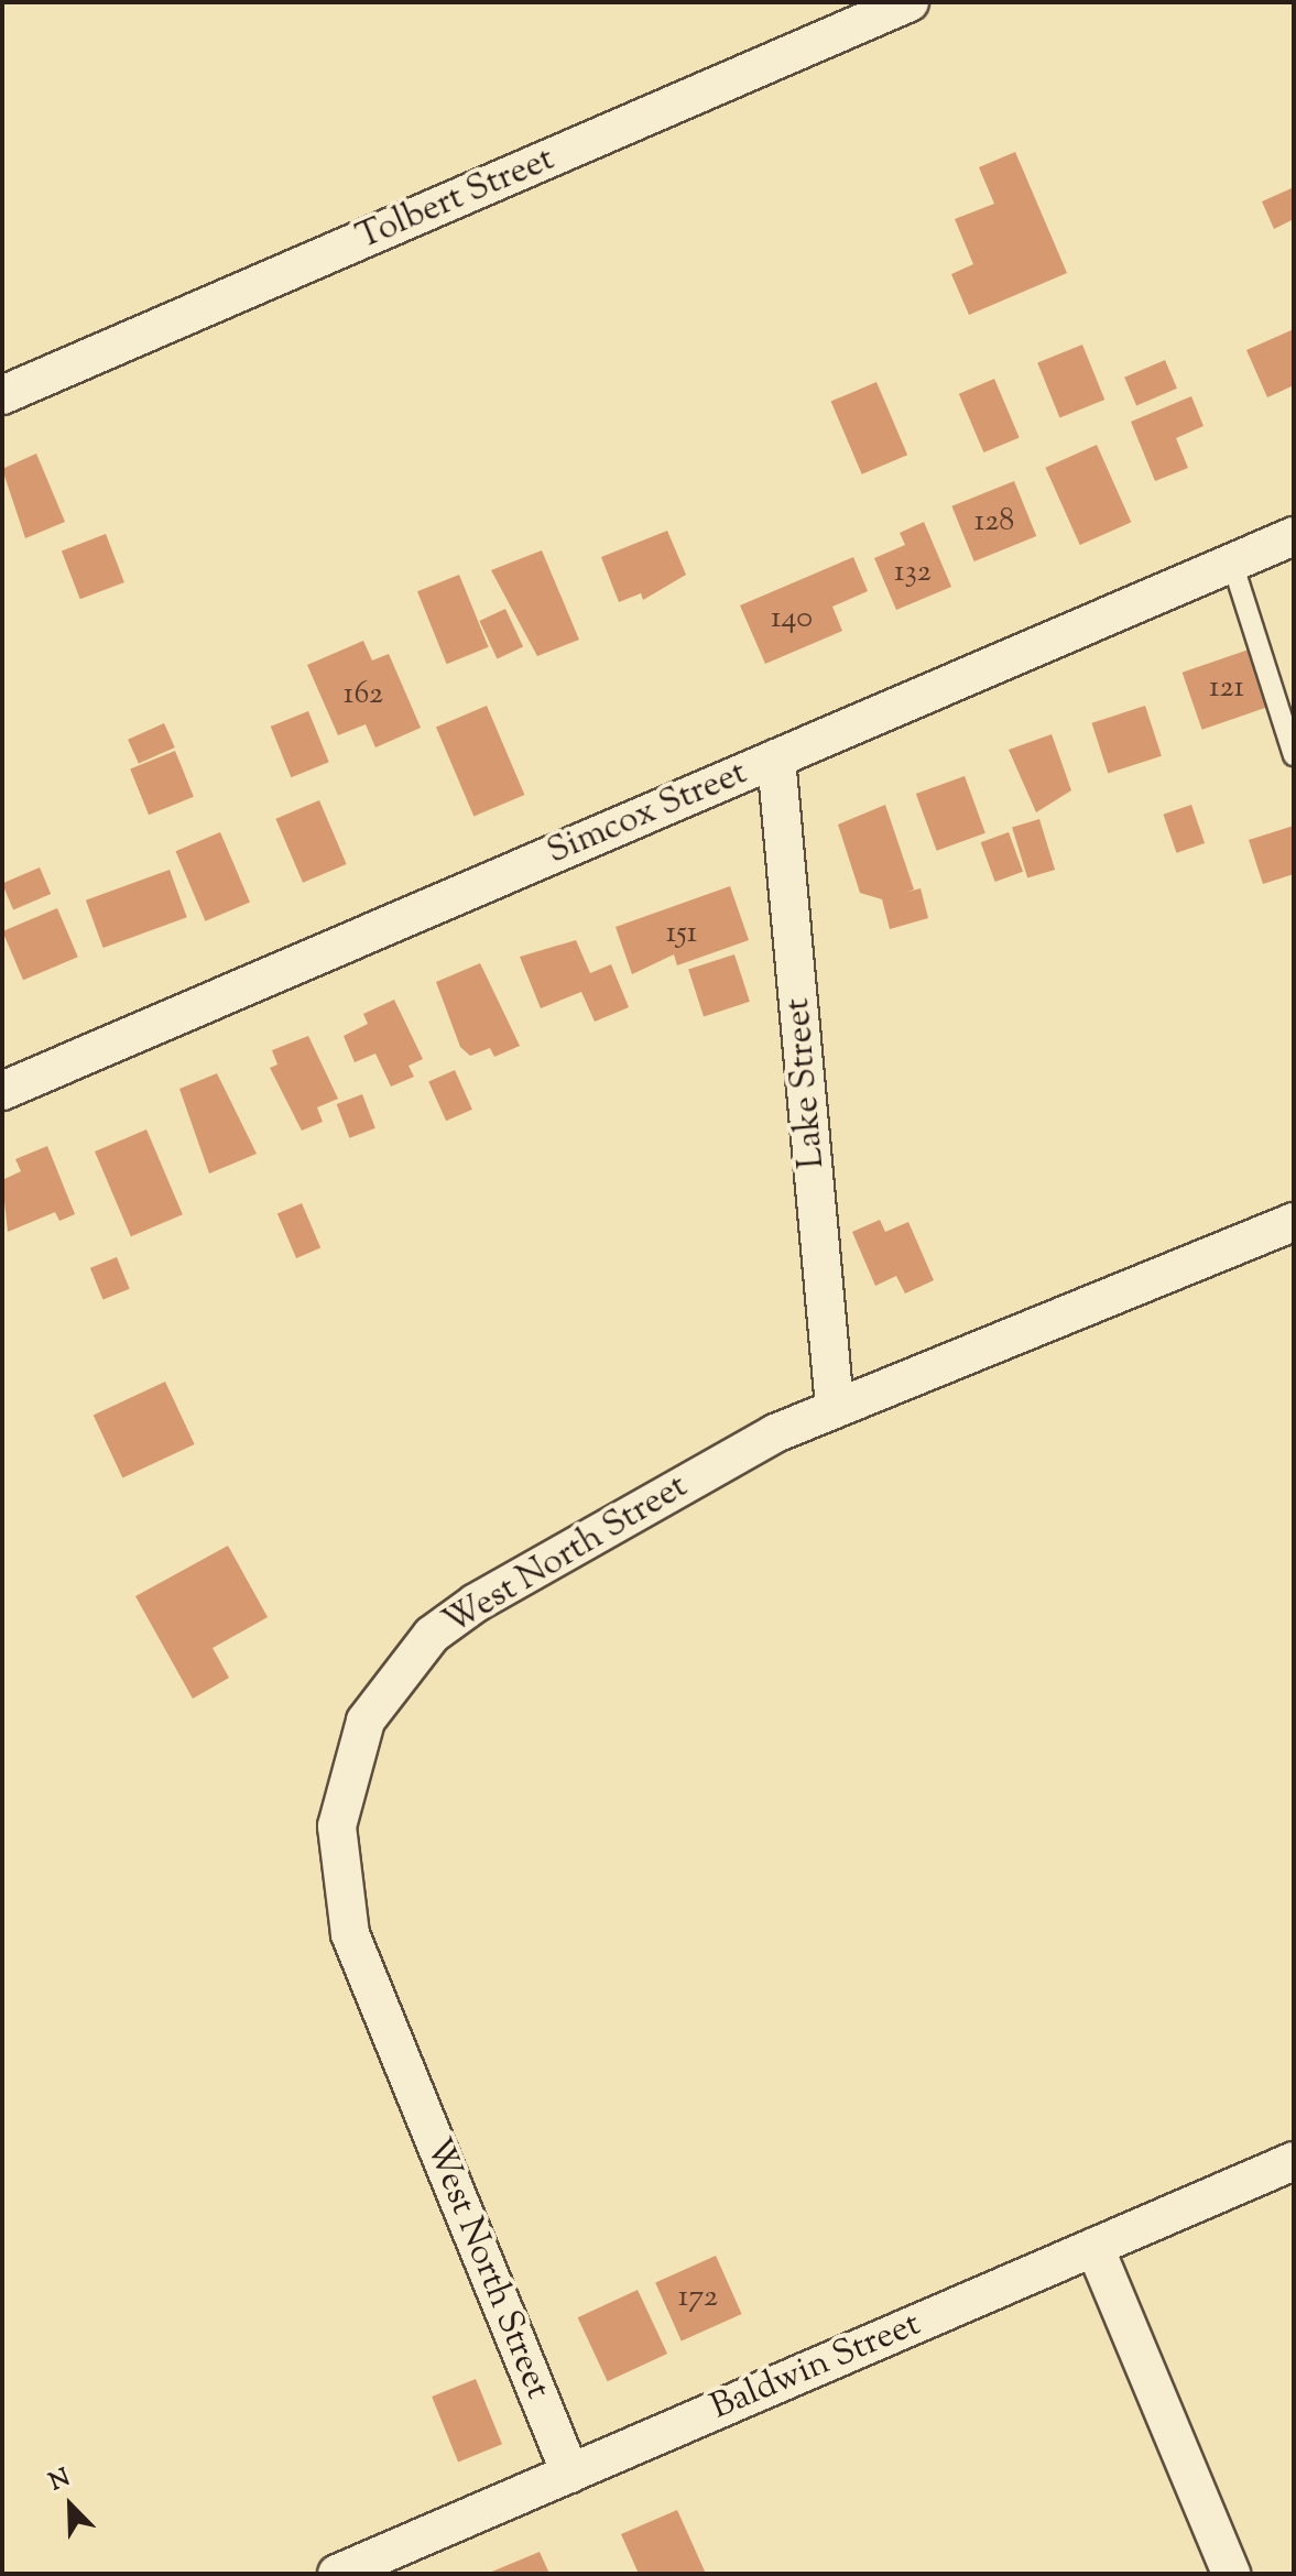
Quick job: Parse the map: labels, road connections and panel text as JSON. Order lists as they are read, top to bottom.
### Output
{
  "streets": {
    "street": [
      "Tolbert Street",
      "Simcox Street",
      "Lake Street",
      "West North Street",
      "Baldwin Street"
    ]
  },
  "crossings": [
    ["Simcox Street", "Lake Street"],
    ["Lake Street", "West North Street"],
    ["West North Street", "Baldwin Street"]
  ],
  "house_numbers": [
    "128",
    "132",
    "140",
    "121",
    "162",
    "151",
    "172"
  ],
  "north": "top left"
}
